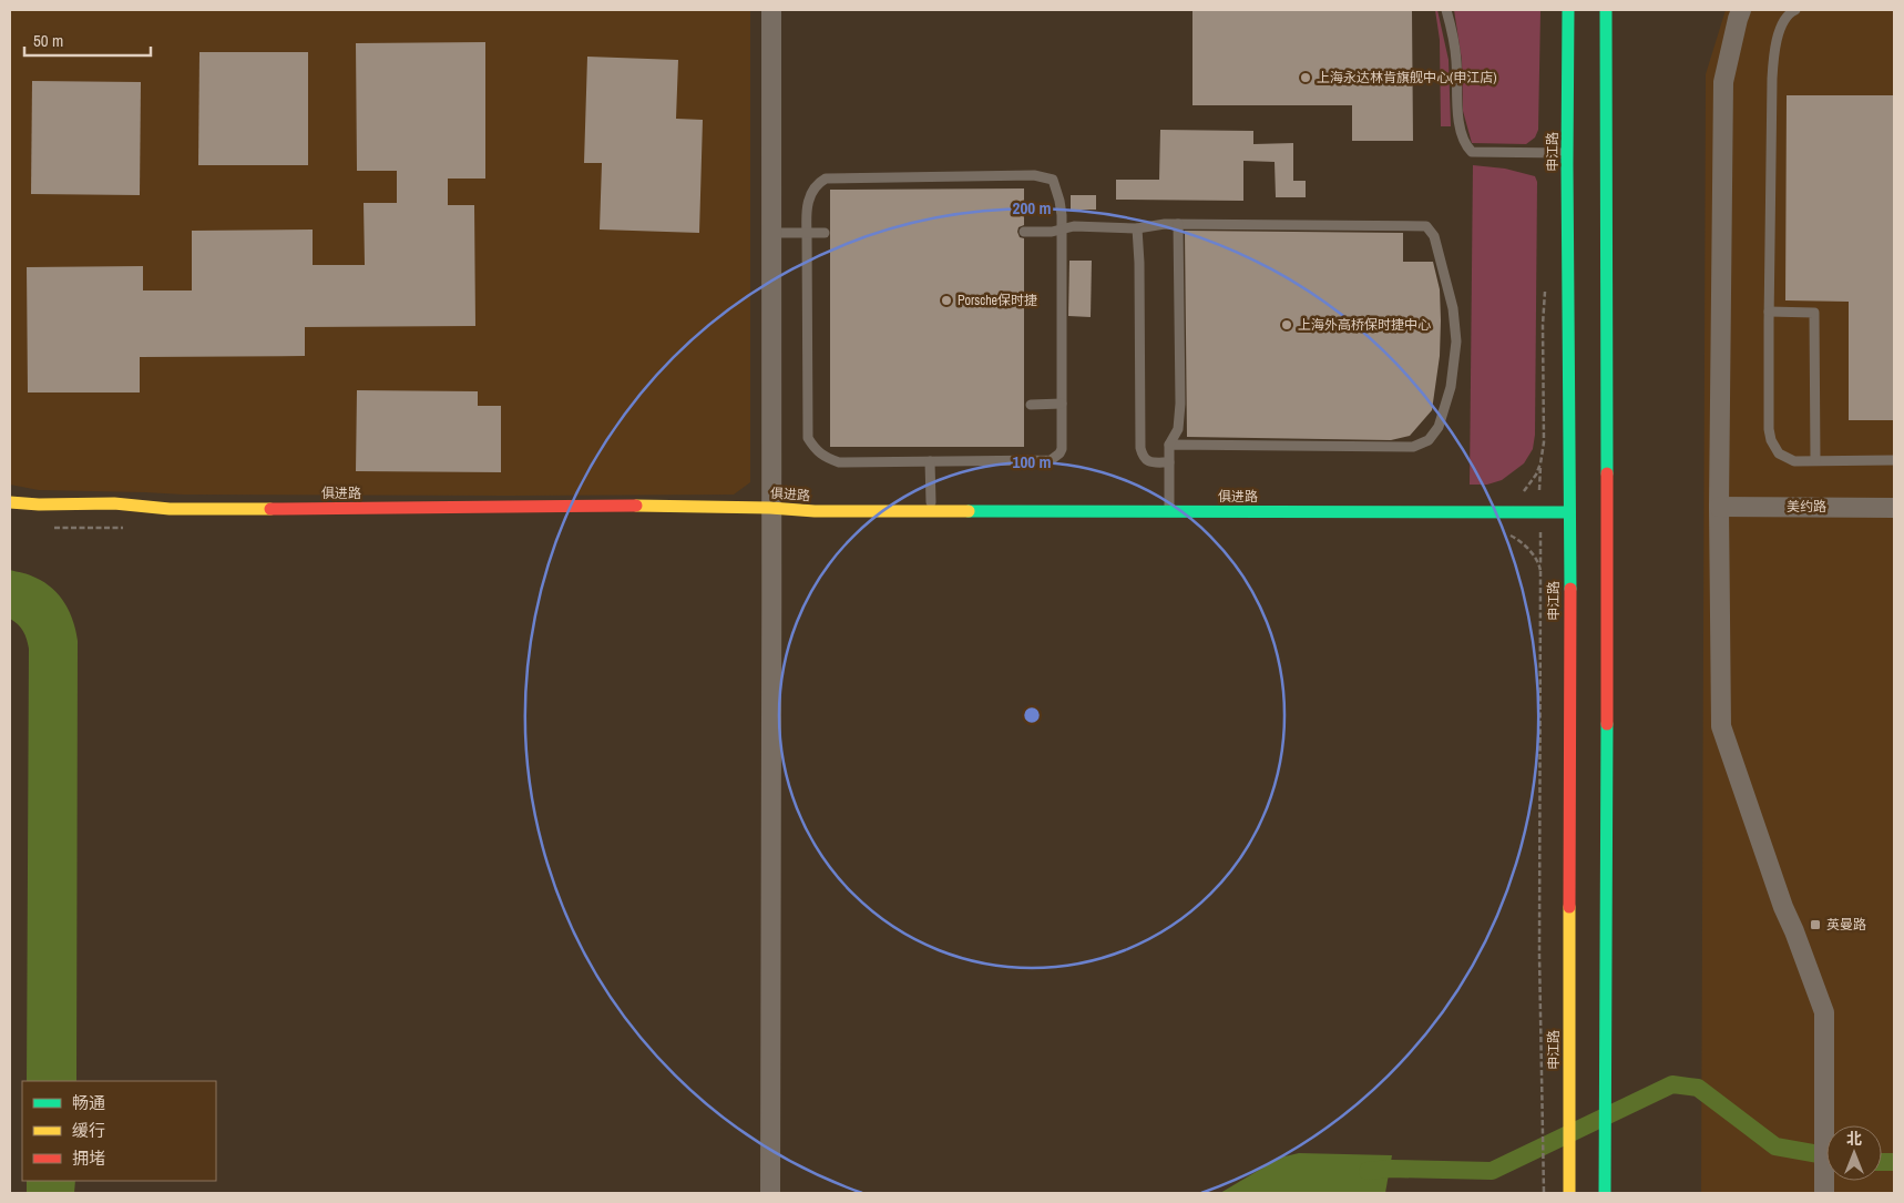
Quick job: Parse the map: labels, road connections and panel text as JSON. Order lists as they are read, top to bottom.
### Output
{
  "streets": {
    "main road": ["申江路", "俱进路"],
    "street": ["美约路"]
  },
  "crossings": [
    ["申江路", "俱进路"]
  ],
  "places": {
    "other": ["上海永达林肯旗舰中心(申江店)", "Porsche保时捷", "上海外高桥保时捷中心"],
    "transit": ["英曼路"]
  },
  "legend": ["畅通", "缓行", "拥堵"],
  "scale_bar": "50 m",
  "north": "top",
  "rings": ["200 m", "100 m"]
}
